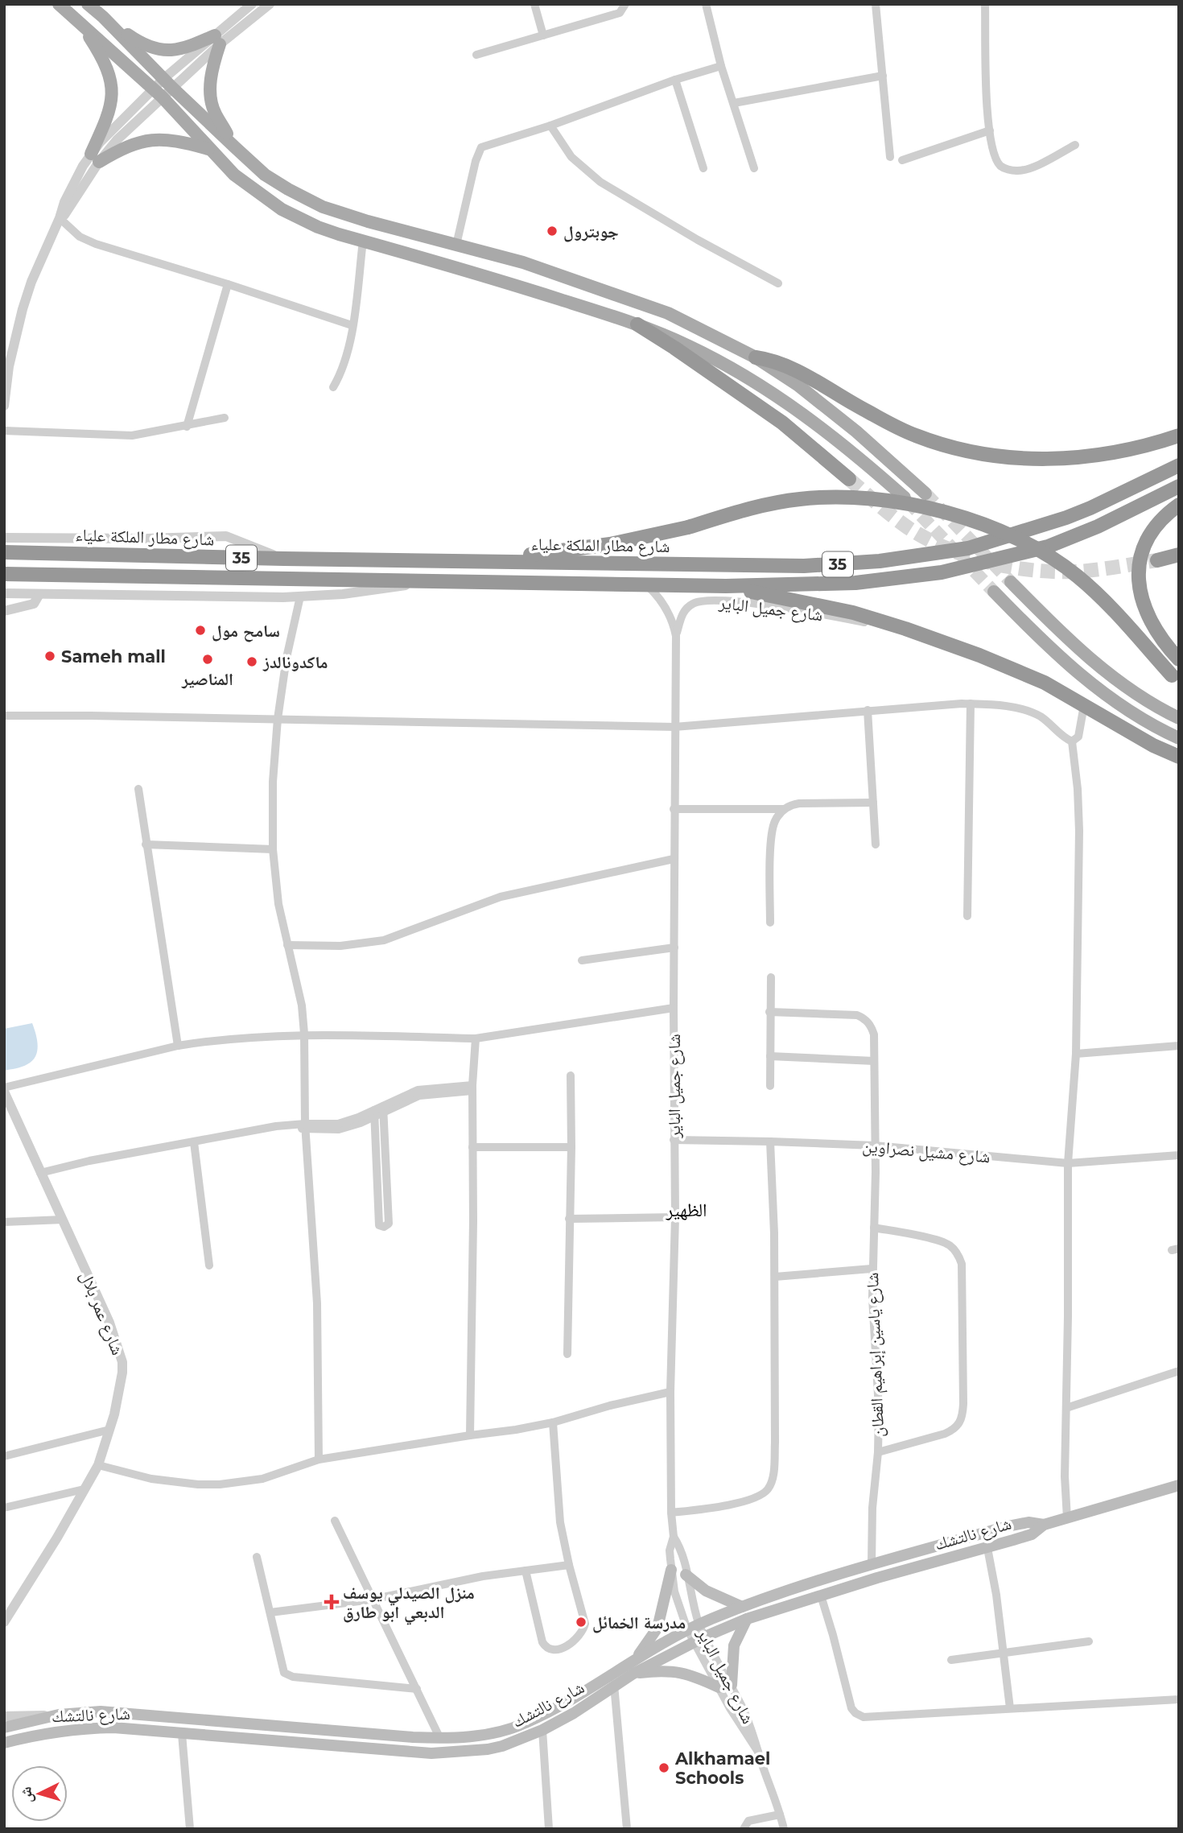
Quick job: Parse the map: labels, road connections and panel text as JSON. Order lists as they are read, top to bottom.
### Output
{
  "streets": {
    "highway": ["شارع مطار الملكة علياء", "35"],
    "main road": ["شارع نالتشك"],
    "street": [
      "شارع جميل الباير",
      "شارع مشيل نصراوين",
      "شارع عمر بلال",
      "شارع ياسين إبراهيم القطان"
    ]
  },
  "crossings": [
    ["35", "شارع جميل الباير"],
    ["شارع جميل الباير", "شارع مشيل نصراوين"],
    ["شارع جميل الباير", "شارع نالتشك"],
    ["شارع مشيل نصراوين", "شارع ياسين إبراهيم القطان"],
    ["شارع ياسين إبراهيم القطان", "شارع نالتشك"]
  ],
  "districts": ["الظهير"],
  "places": {
    "other": [
      "جوبترول",
      "سامح مول",
      "Sameh mall",
      "المناصير",
      "ماكدونالدز",
      "مدرسة الخمائل",
      "Alkhamael Schools"
    ],
    "health": ["منزل الصيدلي يوسف الدبعي ابو طارق"]
  },
  "north": "left"
}
